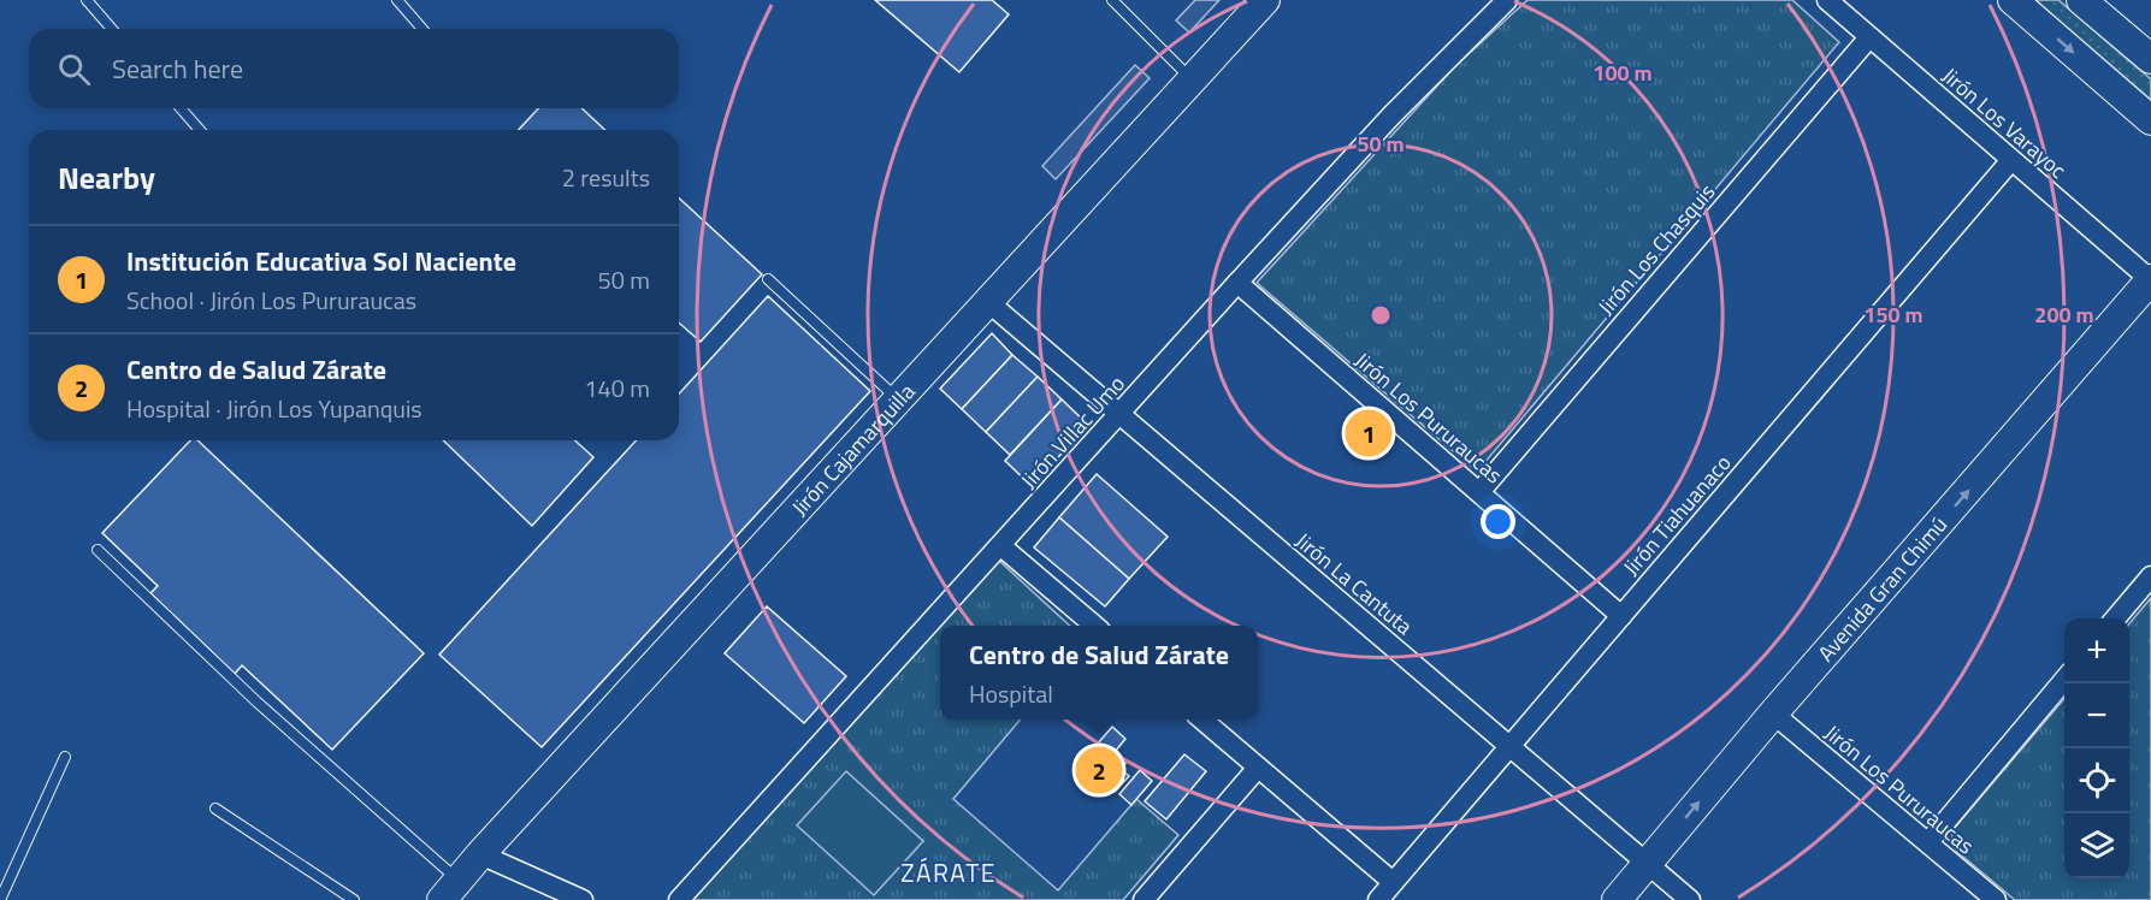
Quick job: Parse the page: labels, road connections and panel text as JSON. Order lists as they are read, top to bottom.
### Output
{
  "streets": {
    "street": [
      "Jirón Los Varayoc",
      "Jirón Los Chasquis",
      "Jirón Los Pururaucas",
      "Jirón Villac Umo",
      "Jirón Cajamarquilla",
      "Jirón Tiahuanaco",
      "Jirón La Cantuta",
      "Avenida Gran Chimú"
    ]
  },
  "crossings": [
    ["Jirón Los Varayoc", "Jirón Los Chasquis"],
    ["Jirón Los Varayoc", "Jirón Tiahuanaco"],
    ["Jirón Los Varayoc", "Avenida Gran Chimú"],
    ["Jirón Los Chasquis", "Jirón Los Pururaucas"],
    ["Jirón Los Pururaucas", "Jirón Villac Umo"],
    ["Jirón Los Pururaucas", "Jirón Tiahuanaco"],
    ["Jirón Los Pururaucas", "Avenida Gran Chimú"],
    ["Jirón Villac Umo", "Jirón La Cantuta"],
    ["Jirón Cajamarquilla", "Jirón La Cantuta"],
    ["Jirón Tiahuanaco", "Jirón La Cantuta"],
    ["Jirón La Cantuta", "Avenida Gran Chimú"]
  ],
  "districts": ["ZÁRATE"],
  "page": {
    "search": "Search here",
    "heading": ["Nearby", "2 results"],
    "list": [
      {
        "mark": "1",
        "name": "Institución Educativa Sol Naciente",
        "note": "School · Jirón Los Pururaucas",
        "value": "50 m"
      },
      {
        "mark": "2",
        "name": "Centro de Salud Zárate",
        "note": "Hospital · Jirón Los Yupanquis",
        "value": "140 m"
      }
    ],
    "pins": ["1", "2"],
    "map_buttons": ["+", "−"],
    "popup": ["Centro de Salud Zárate", "Hospital"]
  },
  "rings": [
    "100 m",
    "50 m",
    "150 m",
    "200 m"
  ]
}
